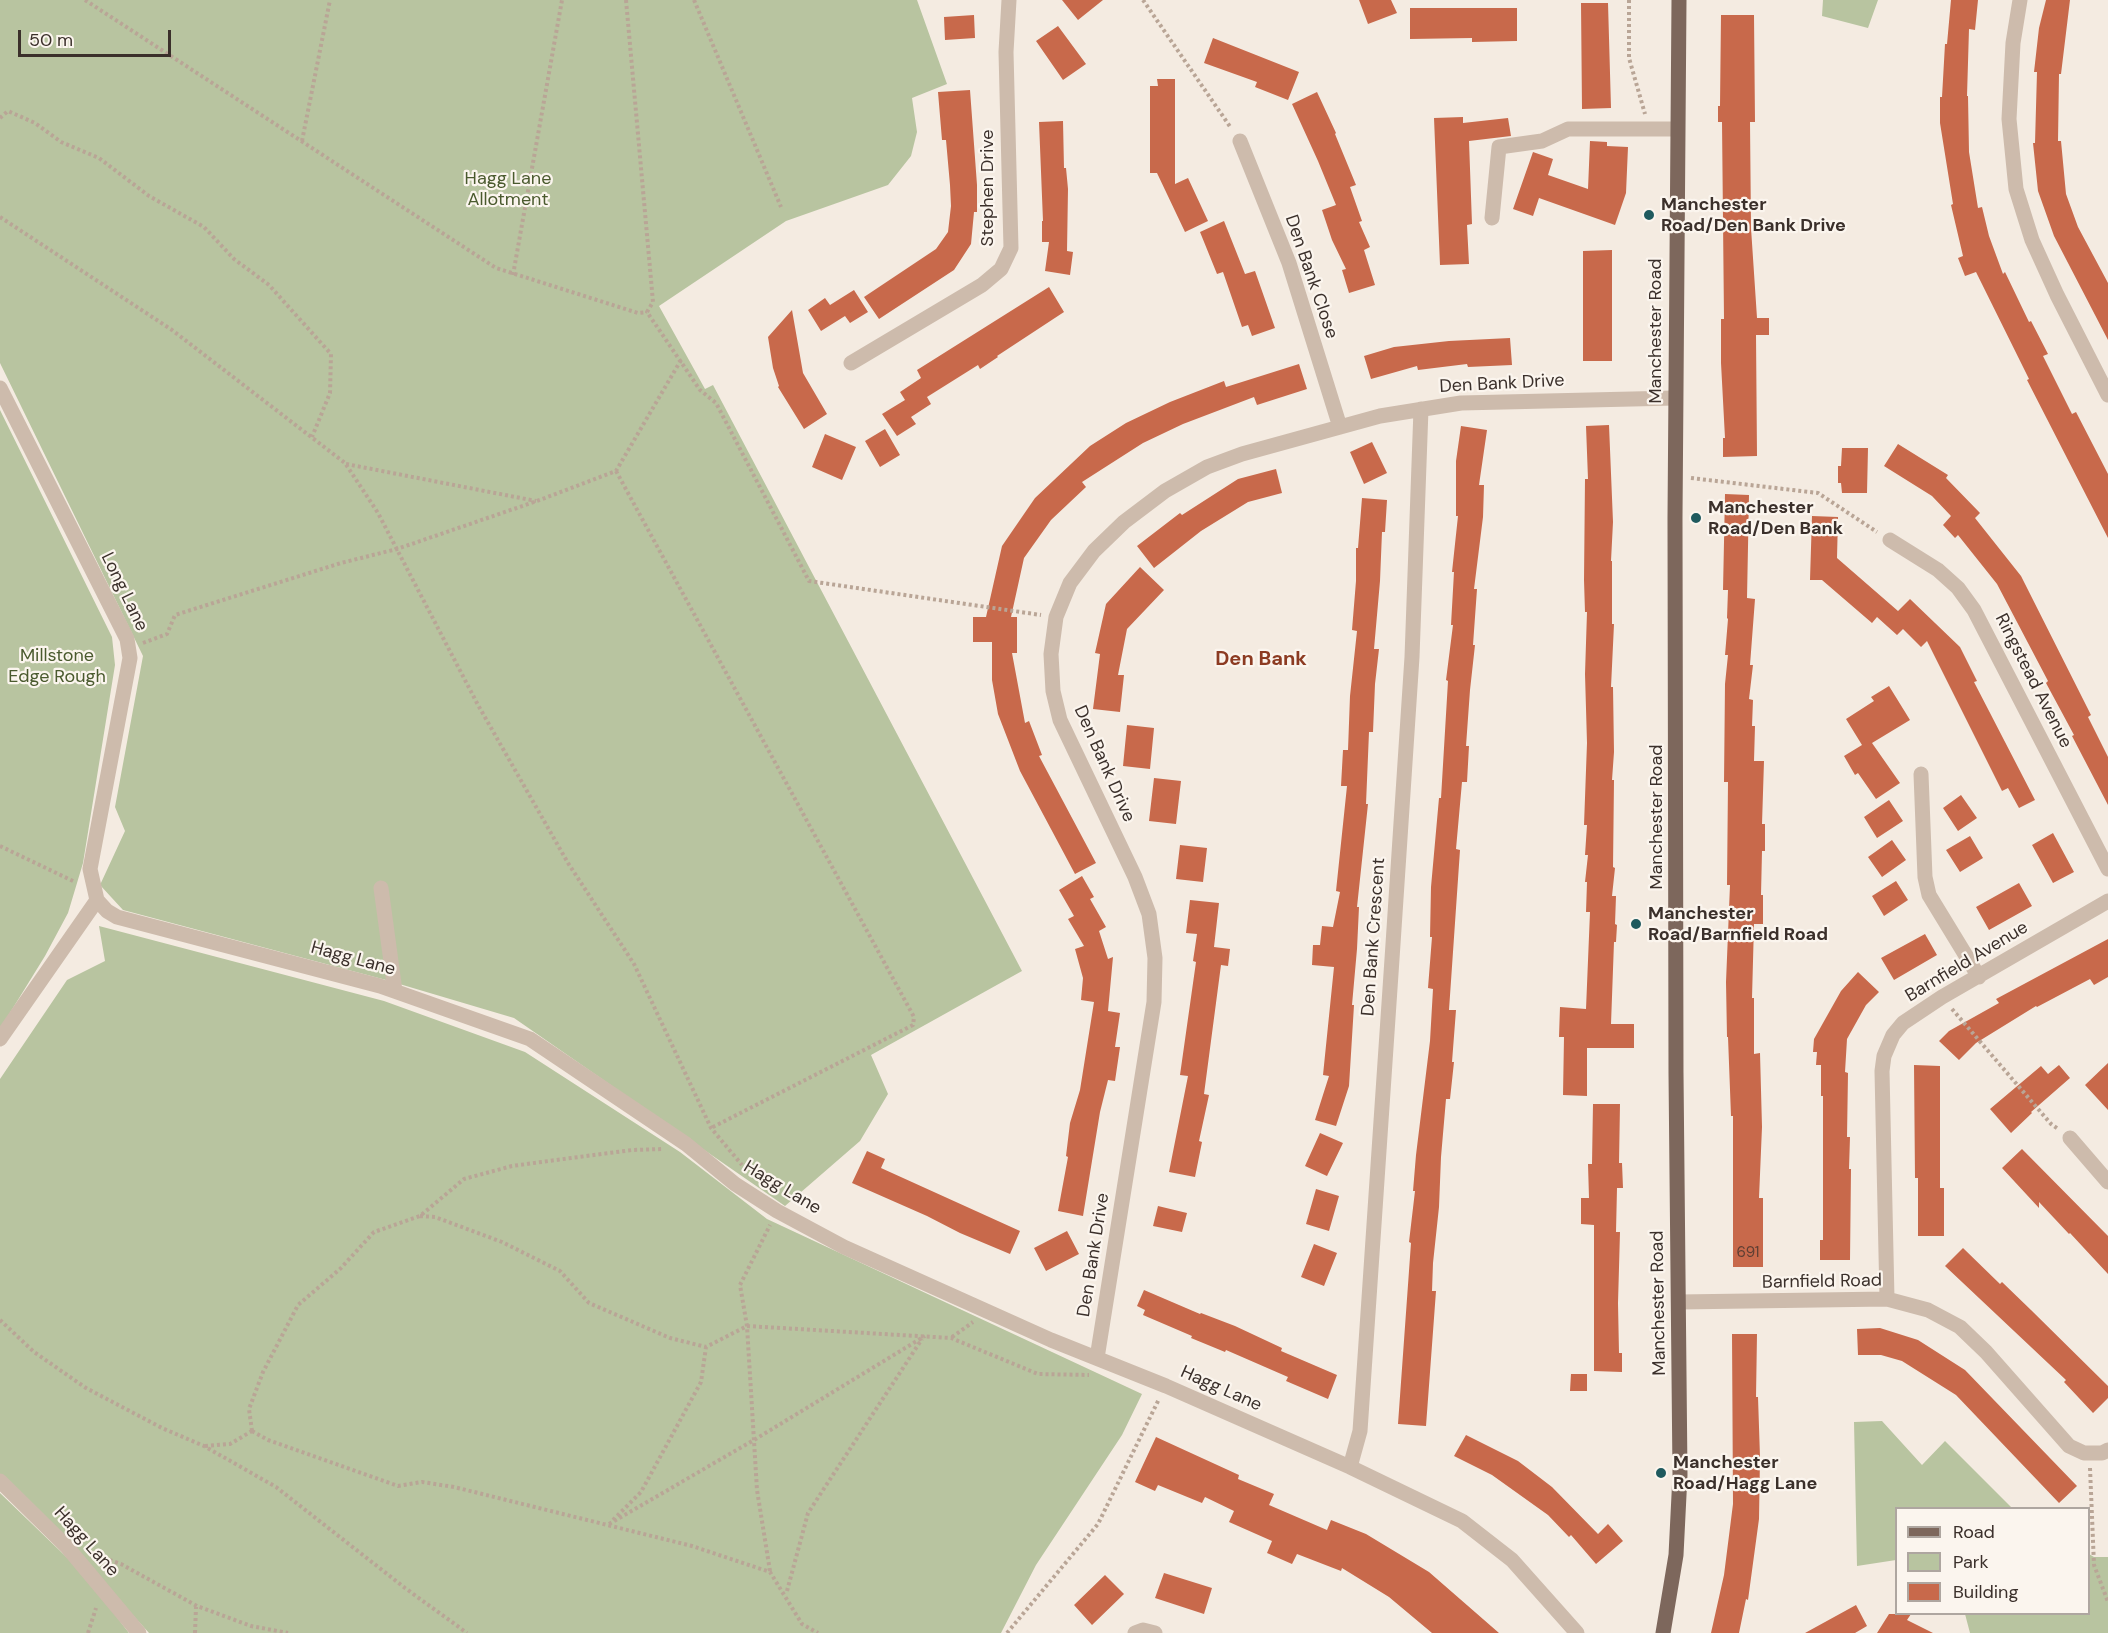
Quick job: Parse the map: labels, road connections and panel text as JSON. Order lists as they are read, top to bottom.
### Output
{
  "streets": {
    "main road": ["Manchester Road"],
    "street": [
      "Stephen Drive",
      "Den Bank Close",
      "Den Bank Drive",
      "Long Lane",
      "Ringstead Avenue",
      "Den Bank Crescent",
      "Hagg Lane",
      "Barnfield Avenue",
      "Barnfield Road"
    ]
  },
  "crossings": [
    ["Den Bank Close", "Den Bank Drive"],
    ["Manchester Road", "Den Bank Drive"],
    ["Manchester Road", "Barnfield Road"],
    ["Den Bank Drive", "Den Bank Crescent"],
    ["Den Bank Drive", "Hagg Lane"],
    ["Long Lane", "Hagg Lane"],
    ["Den Bank Crescent", "Hagg Lane"],
    ["Barnfield Avenue", "Barnfield Road"]
  ],
  "districts": ["Den Bank"],
  "parks": ["Hagg Lane Allotment", "Millstone Edge Rough"],
  "places": [
    "Manchester Road/Den Bank Drive",
    "Manchester Road/Den Bank",
    "Manchester Road/Barnfield Road",
    "Manchester Road/Hagg Lane"
  ],
  "house_numbers": ["691"],
  "legend": ["Road", "Park", "Building"],
  "scale_bar": "50 m"
}
